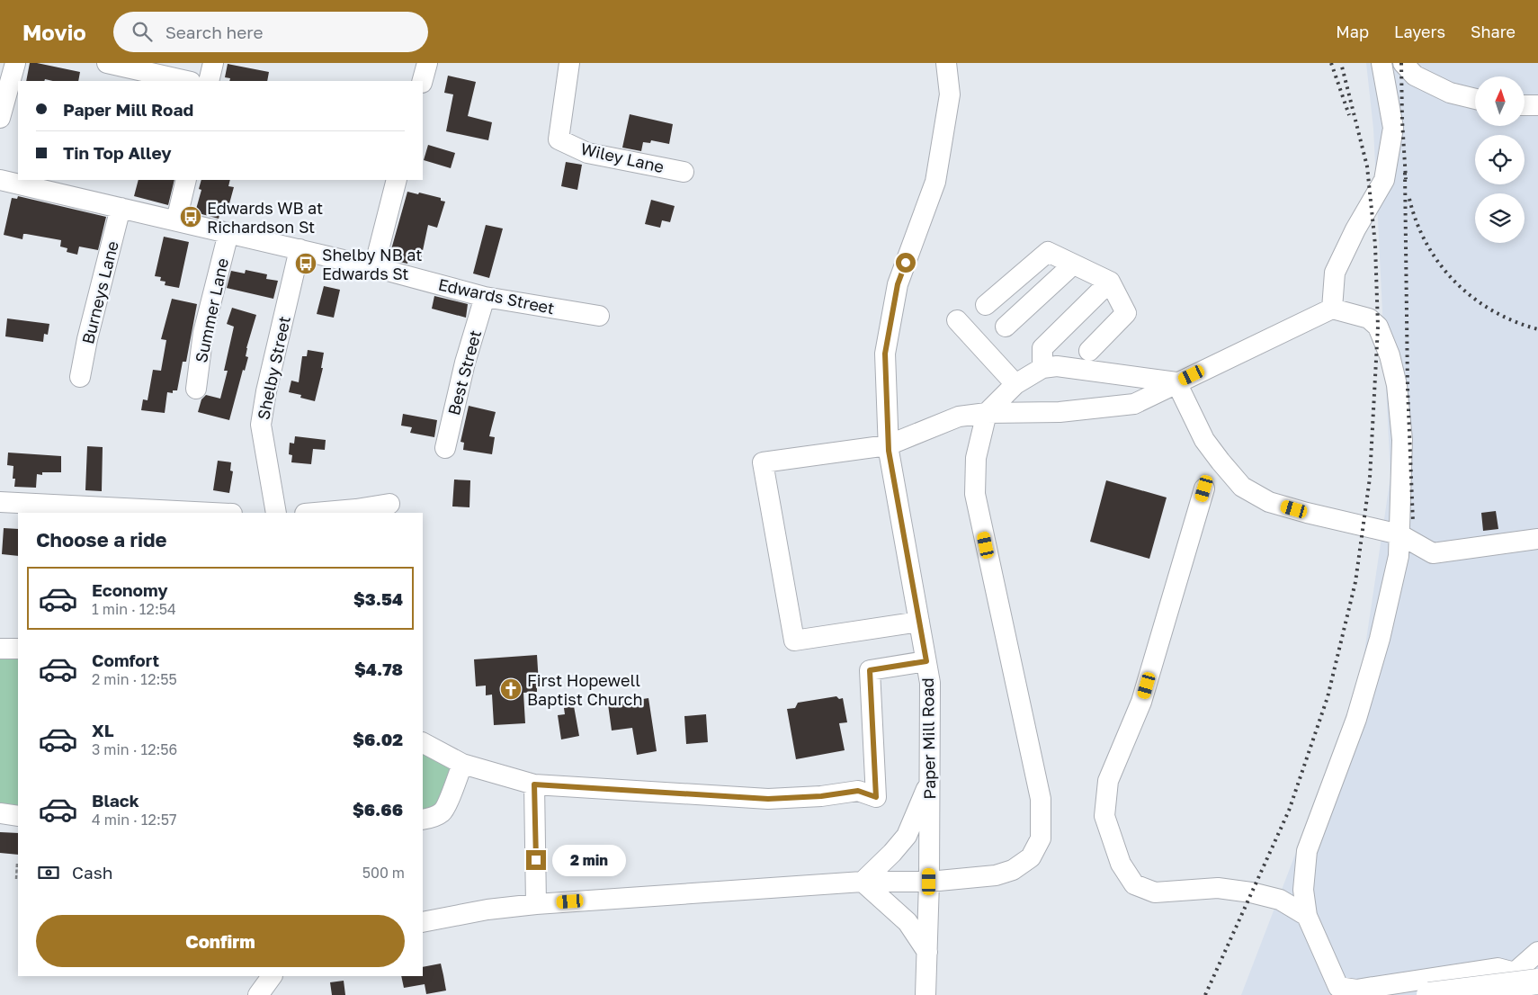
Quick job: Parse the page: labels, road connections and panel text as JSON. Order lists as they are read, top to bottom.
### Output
{
  "streets": {
    "street": [
      "Wiley Lane",
      "Burneys Lane",
      "Edwards Street",
      "Summer Lane",
      "Shelby Street",
      "Best Street",
      "Paper Mill Road"
    ]
  },
  "crossings": [
    ["Burneys Lane", "Edwards Street"],
    ["Edwards Street", "Summer Lane"],
    ["Edwards Street", "Shelby Street"],
    ["Edwards Street", "Best Street"]
  ],
  "places": {
    "bus stop": ["Edwards WB at Richardson St", "Shelby NB at Edwards St"],
    "church": ["First Hopewell Baptist Church"]
  },
  "north": "top",
  "page": {
    "header": "Movio",
    "search": "Search here",
    "nav": ["Map", "Layers", "Share"],
    "banner": ["Paper Mill Road", "Tin Top Alley"],
    "heading": "Choose a ride",
    "list": [
      {
        "name": "Economy",
        "note": "1 min · 12:54",
        "value": "$3.54"
      },
      {
        "name": "Comfort",
        "note": "2 min · 12:55",
        "value": "$4.78"
      },
      {
        "name": "XL",
        "note": "3 min · 12:56",
        "value": "$6.02"
      },
      {
        "name": "Black",
        "note": "4 min · 12:57",
        "value": "$6.66"
      }
    ],
    "bubble": "2 min",
    "pay": ["Cash", "500 m"],
    "buttons": "Confirm"
  }
}
